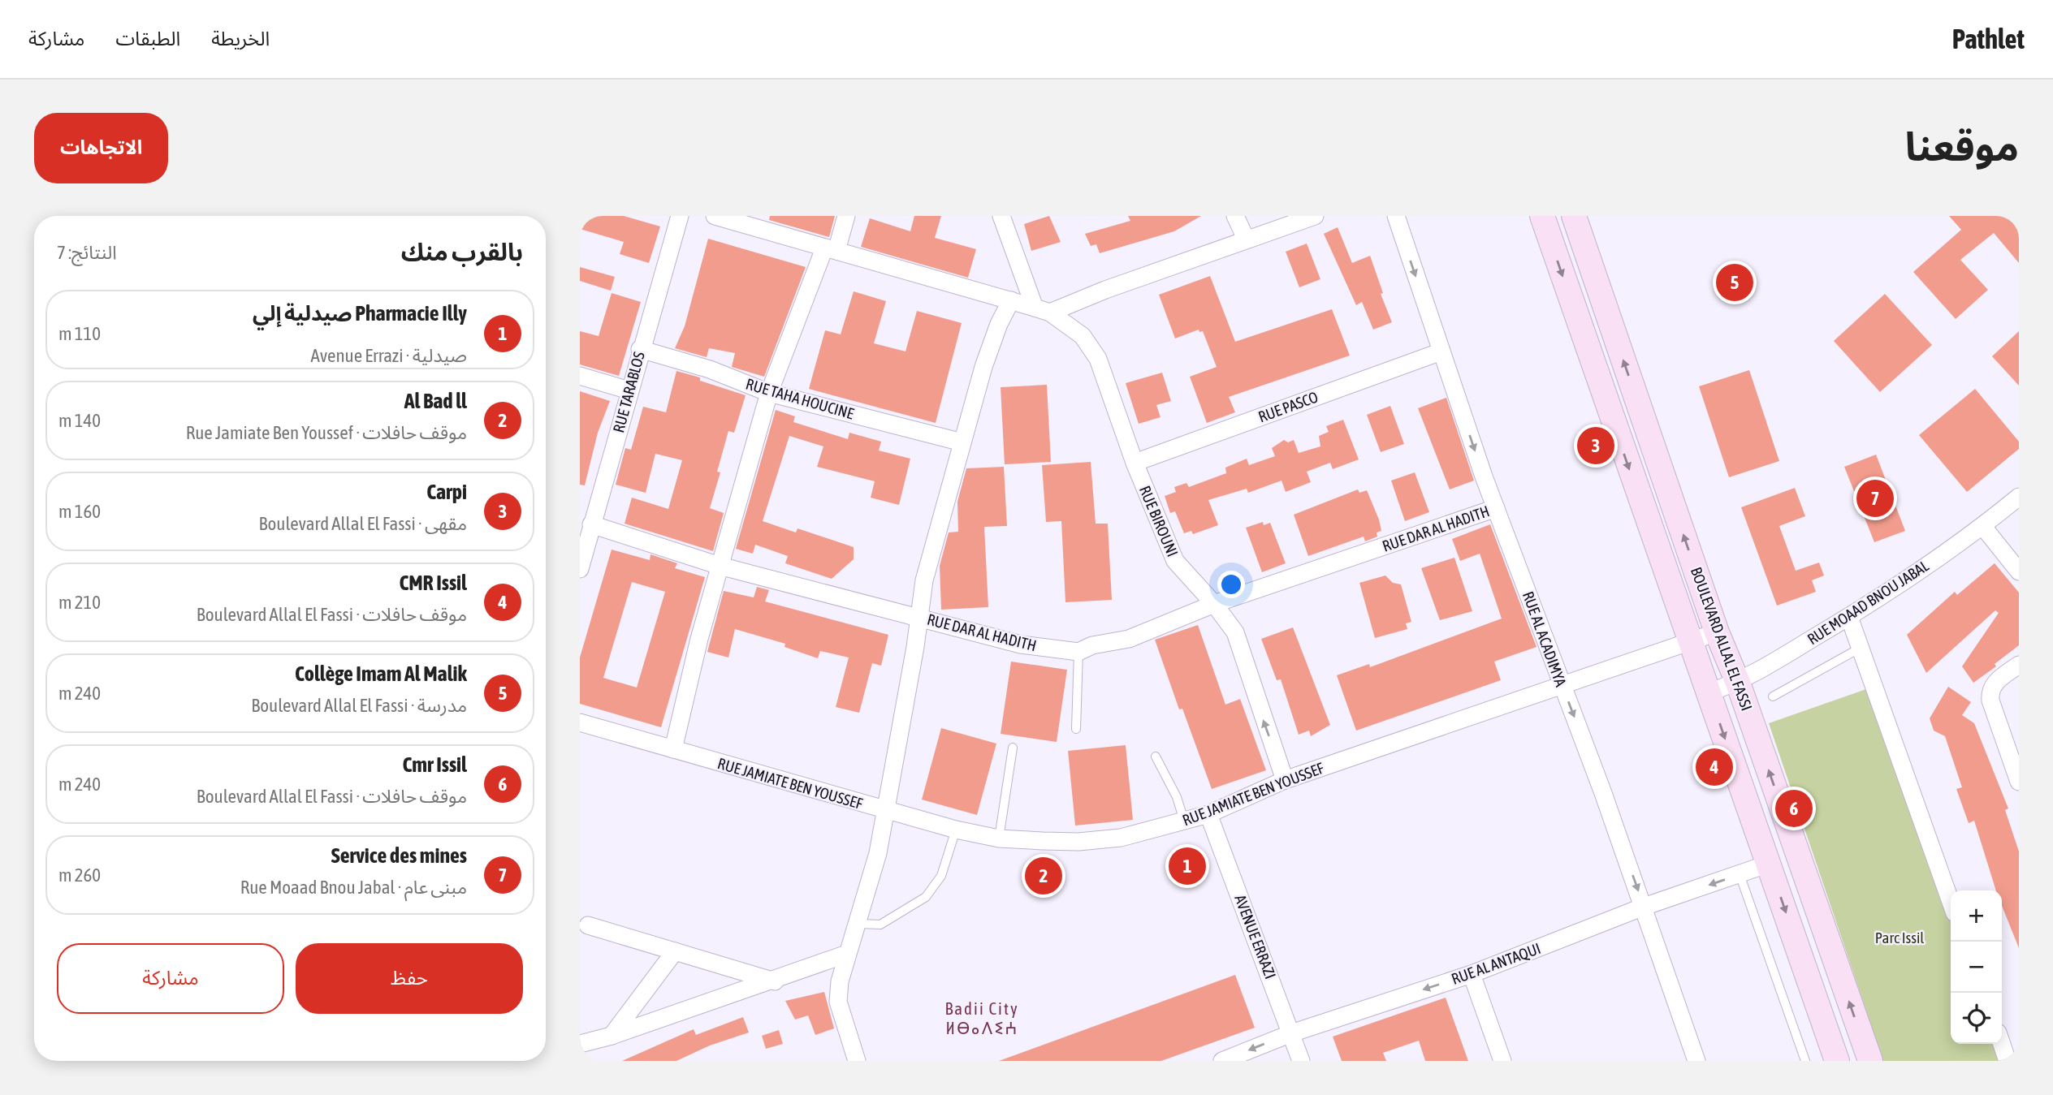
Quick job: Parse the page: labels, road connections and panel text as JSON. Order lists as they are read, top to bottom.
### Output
{
  "streets": {
    "main road": ["BOULEVARD ALLAL EL FASSI"],
    "street": [
      "RUE TARABLOS",
      "RUE TAHA HOUCINE",
      "RUE PASCO",
      "RUE BIROUNI",
      "RUE DAR AL HADITH",
      "RUE MOAAD BNOU JABAL",
      "RUE AL ACADIMYA",
      "RUE JAMIATE BEN YOUSSEF",
      "AVENUE ERRAZI",
      "RUE AL ANTAQUI"
    ]
  },
  "crossings": [
    ["RUE TARABLOS", "RUE TAHA HOUCINE"],
    ["RUE TARABLOS", "RUE DAR AL HADITH"],
    ["RUE PASCO", "RUE BIROUNI"],
    ["RUE PASCO", "RUE AL ACADIMYA"],
    ["RUE BIROUNI", "RUE DAR AL HADITH"],
    ["RUE BIROUNI", "RUE JAMIATE BEN YOUSSEF"],
    ["RUE DAR AL HADITH", "RUE AL ACADIMYA"],
    ["RUE MOAAD BNOU JABAL", "BOULEVARD ALLAL EL FASSI"],
    ["RUE AL ACADIMYA", "RUE JAMIATE BEN YOUSSEF"],
    ["RUE AL ACADIMYA", "RUE AL ANTAQUI"],
    ["BOULEVARD ALLAL EL FASSI", "RUE JAMIATE BEN YOUSSEF"],
    ["BOULEVARD ALLAL EL FASSI", "RUE AL ANTAQUI"],
    ["RUE JAMIATE BEN YOUSSEF", "AVENUE ERRAZI"],
    ["AVENUE ERRAZI", "RUE AL ANTAQUI"]
  ],
  "one_way": ["RUE AL ACADIMYA", "RUE AL ANTAQUI"],
  "districts": ["Badii City ⵍⴱⴰⴷⵉⵄ"],
  "parks": ["Parc Issil"],
  "page": {
    "header": "Pathlet",
    "nav": ["الخريطة", "الطبقات", "مشاركة"],
    "title": "موقعنا",
    "buttons": [
      "الاتجاهات",
      ["حفظ", "مشاركة"]
    ],
    "heading": ["بالقرب منك", "النتائج: 7"],
    "pins": [
      "5",
      "3",
      "7",
      "4",
      "6",
      "1",
      "2"
    ],
    "list": [
      {
        "mark": "1",
        "name": "Pharmacie Illy صيدلية إلي",
        "note": "صيدلية · Avenue Errazi",
        "value": "110 m"
      },
      {
        "mark": "2",
        "name": "Al Bad ll",
        "note": "موقف حافلات · Rue Jamiate Ben Youssef",
        "value": "140 m"
      },
      {
        "mark": "3",
        "name": "Carpi",
        "note": "مقهى · Boulevard Allal El Fassi",
        "value": "160 m"
      },
      {
        "mark": "4",
        "name": "CMR Issil",
        "note": "موقف حافلات · Boulevard Allal El Fassi",
        "value": "210 m"
      },
      {
        "mark": "5",
        "name": "Collège Imam Al Malik",
        "note": "مدرسة · Boulevard Allal El Fassi",
        "value": "240 m"
      },
      {
        "mark": "6",
        "name": "Cmr Issil",
        "note": "موقف حافلات · Boulevard Allal El Fassi",
        "value": "240 m"
      },
      {
        "mark": "7",
        "name": "Service des mines",
        "note": "مبنى عام · Rue Moaad Bnou Jabal",
        "value": "260 m"
      }
    ],
    "map_buttons": ["+", "−"]
  }
}
